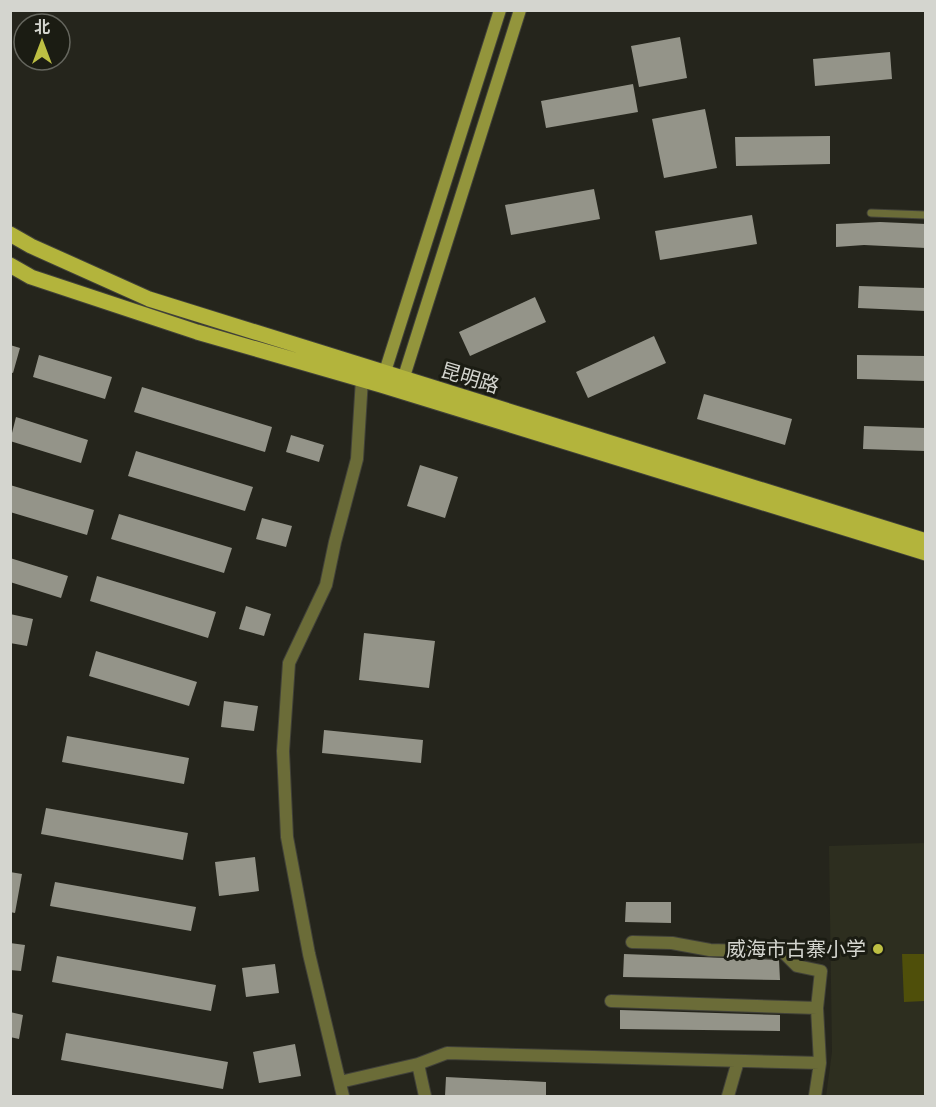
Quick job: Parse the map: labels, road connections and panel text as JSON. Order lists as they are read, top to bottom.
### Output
{
  "streets": {
    "main road": ["昆明路"]
  },
  "places": ["威海市古寨小学"],
  "north": "top"
}
